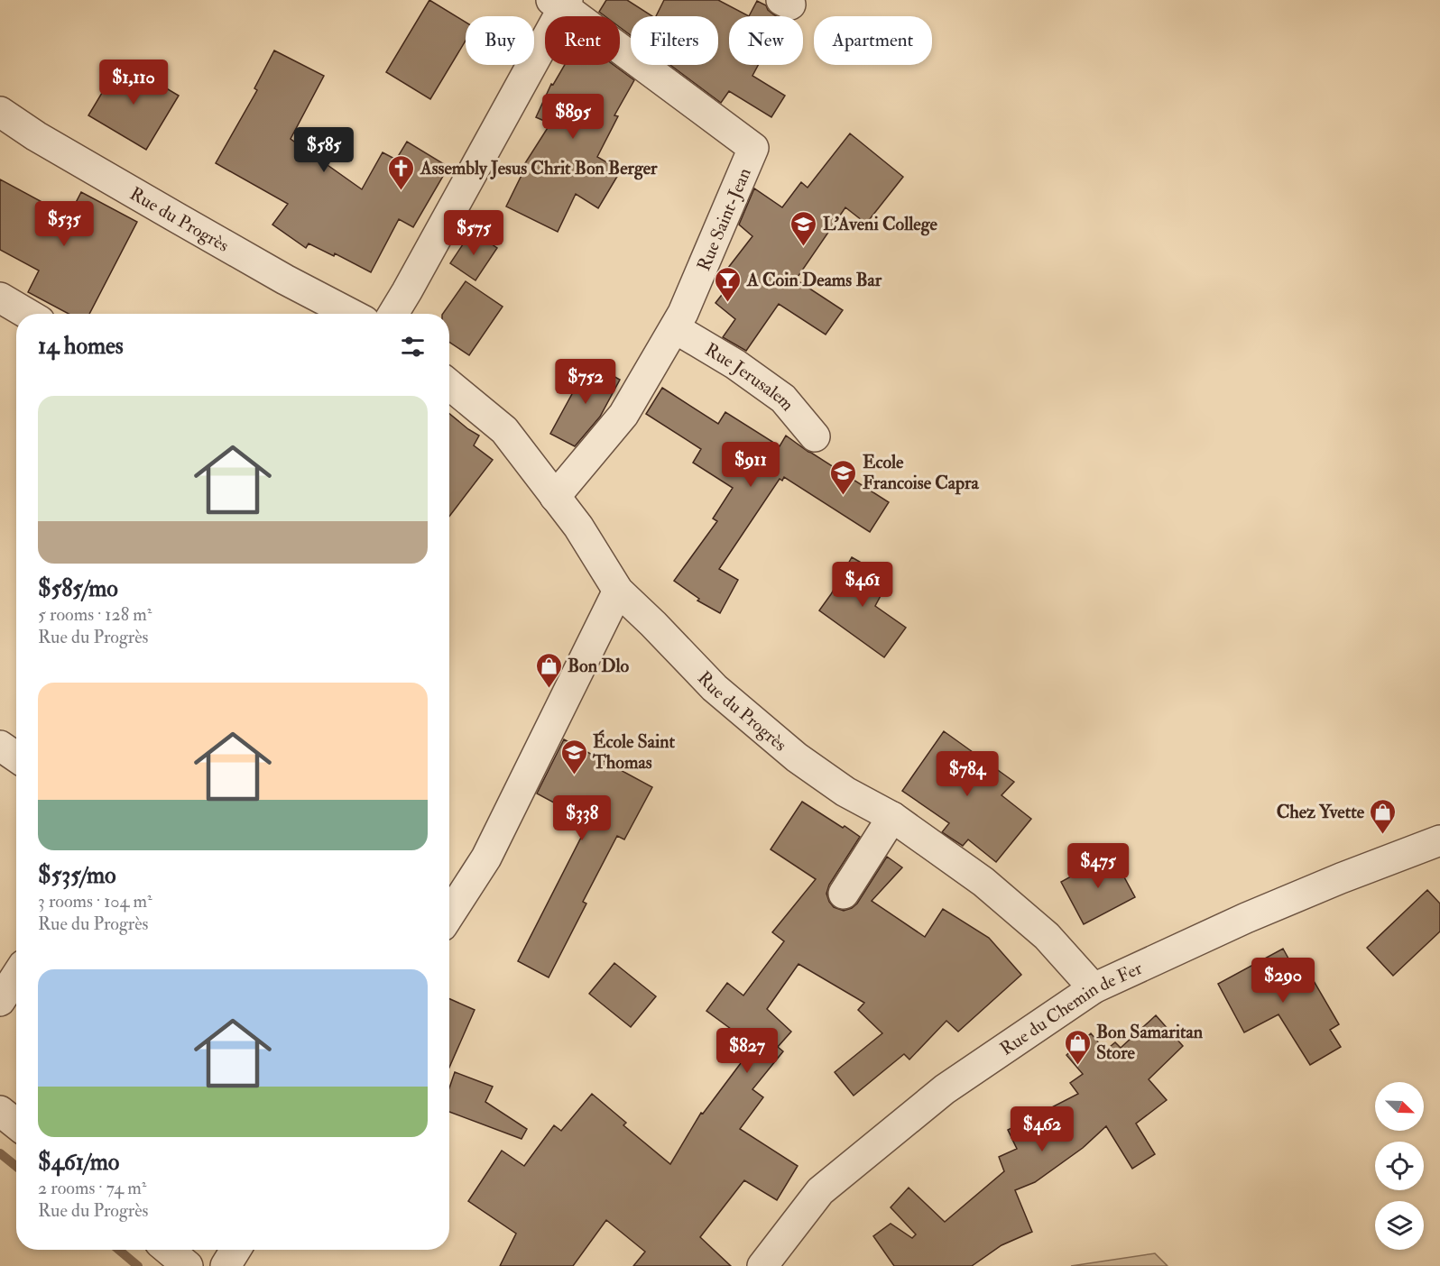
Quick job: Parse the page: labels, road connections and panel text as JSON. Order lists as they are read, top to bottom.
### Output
{
  "streets": {
    "street": [
      "Rue du Progrès",
      "Rue Saint-Jean",
      "Rue Jerusalem",
      "Rue du Chemin de Fer"
    ]
  },
  "crossings": [
    ["Rue du Progrès", "Rue Saint-Jean"],
    ["Rue du Progrès", "Rue du Chemin de Fer"],
    ["Rue Saint-Jean", "Rue Jerusalem"]
  ],
  "places": {
    "church": ["Assembly Jesus Chrit Bon Berger"],
    "school or university": ["L'Aveni College", "Ecole Francoise Capra", "École Saint Thomas"],
    "bar": ["A Coin Deams Bar"],
    "shop": ["Bon Dlo", "Chez Yvette", "Bon Samaritan Store"]
  },
  "north": "bottom right",
  "page": {
    "chip": [
      "Buy",
      "Rent",
      "Filters",
      "New",
      "Apartment"
    ],
    "price": [
      "$1,110",
      "$895",
      "$585",
      "$535",
      "$575",
      "$752",
      "$911",
      "$461",
      "$784",
      "$338",
      "$475",
      "$290",
      "$827",
      "$462"
    ],
    "heading": "14 homes",
    "list": [
      {
        "name": "$585/mo",
        "note": "5 rooms · 128 m² · Rue du Progrès"
      },
      {
        "name": "$535/mo",
        "note": "3 rooms · 104 m² · Rue du Progrès"
      },
      {
        "name": "$461/mo",
        "note": "2 rooms · 74 m² · Rue du Progrès"
      }
    ]
  }
}
